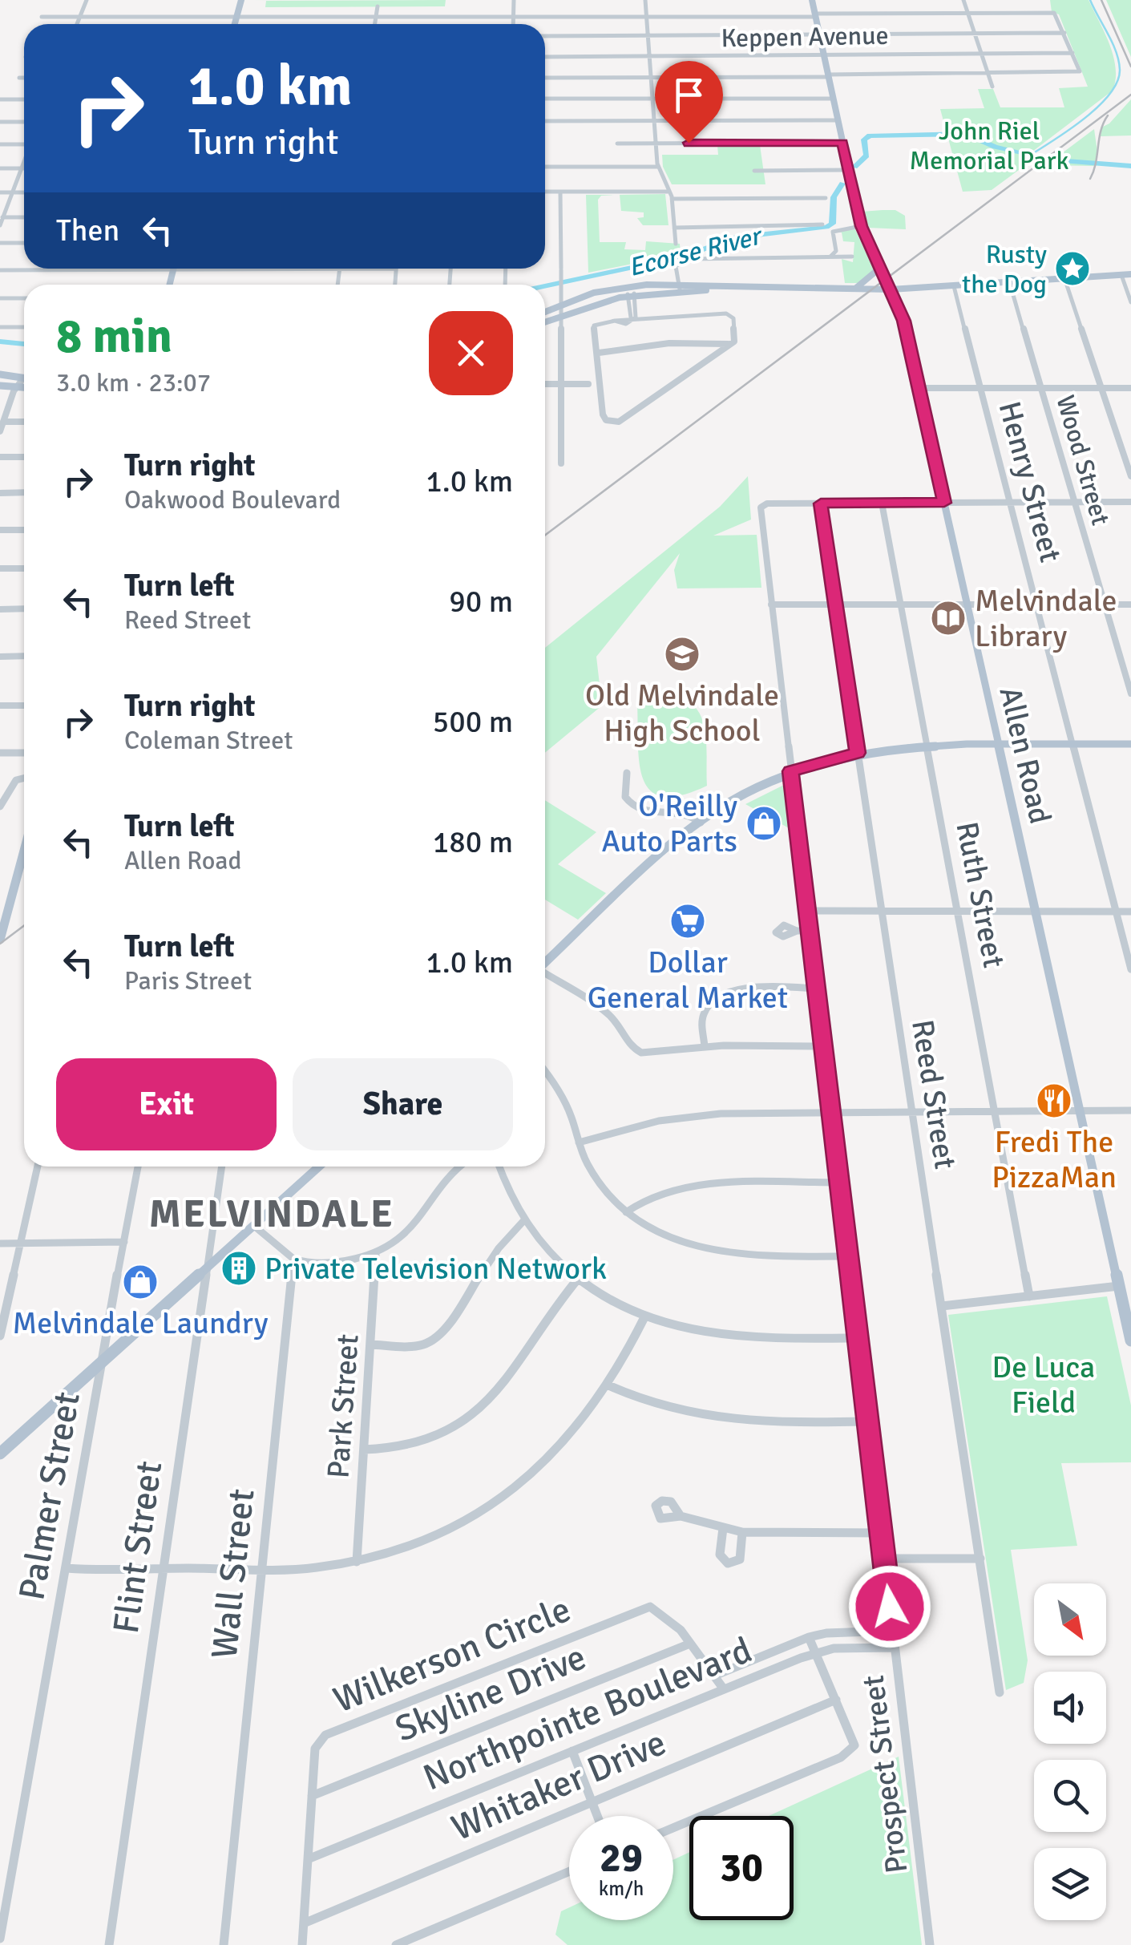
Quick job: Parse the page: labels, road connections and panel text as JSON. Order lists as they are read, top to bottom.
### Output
{
  "streets": {
    "main road": ["Allen Road"],
    "street": [
      "Keppen Avenue",
      "Wood Street",
      "Henry Street",
      "Ruth Street",
      "Reed Street",
      "Park Street",
      "Palmer Street",
      "Flint Street",
      "Wall Street",
      "Wilkerson Circle",
      "Skyline Drive",
      "Northpointe Boulevard",
      "Prospect Street",
      "Whitaker Drive"
    ]
  },
  "crossings": [
    ["Keppen Avenue", "Allen Road"],
    ["Reed Street", "Prospect Street"],
    ["Wilkerson Circle", "Skyline Drive"],
    ["Wilkerson Circle", "Northpointe Boulevard"],
    ["Wilkerson Circle", "Whitaker Drive"],
    ["Northpointe Boulevard", "Prospect Street"]
  ],
  "districts": ["MELVINDALE"],
  "water": ["Ecorse River"],
  "parks": ["John Riel Memorial Park", "De Luca Field"],
  "places": {
    "place": ["Rusty the Dog"],
    "library": ["Melvindale Library"],
    "school or university": ["Old Melvindale High School"],
    "shop": ["O'Reilly Auto Parts", "Melvindale Laundry"],
    "supermarket": ["Dollar General Market"],
    "restaurant": ["Fredi The PizzaMan"],
    "building": ["Private Television Network"]
  },
  "north": "bottom right",
  "page": {
    "turn": ["1.0 km", "Turn right"],
    "then": "Then",
    "heading": ["8 min", "3.0 km · 23:07"],
    "list": [
      {
        "name": "Turn right",
        "note": "Oakwood Boulevard",
        "value": "1.0 km"
      },
      {
        "name": "Turn left",
        "note": "Reed Street",
        "value": "90 m"
      },
      {
        "name": "Turn right",
        "note": "Coleman Street",
        "value": "500 m"
      },
      {
        "name": "Turn left",
        "note": "Allen Road",
        "value": "180 m"
      },
      {
        "name": "Turn left",
        "note": "Paris Street",
        "value": "1.0 km"
      }
    ],
    "buttons": ["Exit", "Share"],
    "speed": "29 km/h",
    "limit": "30"
  }
}
